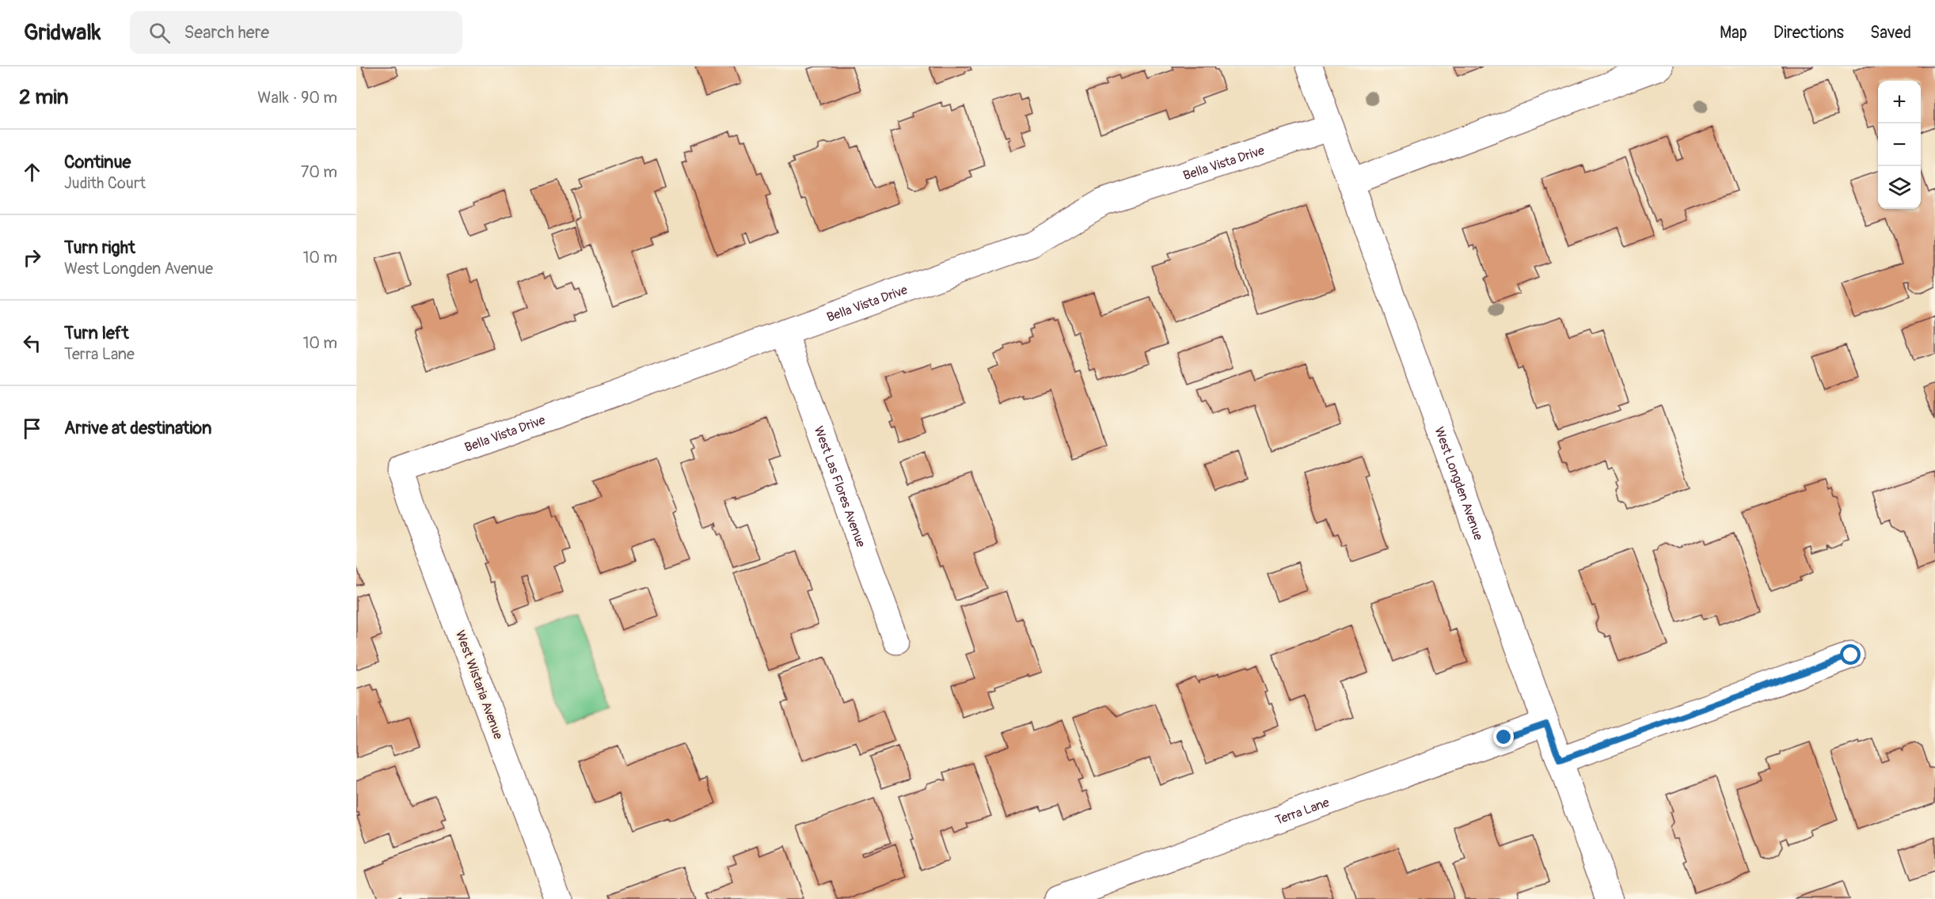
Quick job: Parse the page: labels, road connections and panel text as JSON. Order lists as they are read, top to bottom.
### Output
{
  "streets": {
    "street": [
      "Bella Vista Drive",
      "West Longden Avenue",
      "West Las Flores Avenue",
      "West Wistaria Avenue",
      "Terra Lane"
    ]
  },
  "crossings": [
    ["Bella Vista Drive", "West Longden Avenue"],
    ["Bella Vista Drive", "West Las Flores Avenue"],
    ["Bella Vista Drive", "West Wistaria Avenue"],
    ["West Longden Avenue", "Terra Lane"]
  ],
  "page": {
    "header": "Gridwalk",
    "search": "Search here",
    "nav": ["Map", "Directions", "Saved"],
    "heading": ["2 min", "Walk · 90 m"],
    "map_buttons": ["+", "−"],
    "list": [
      ["Continue", "Judith Court", "70 m"],
      ["Turn right", "West Longden Avenue", "10 m"],
      ["Turn left", "Terra Lane", "10 m"],
      "Arrive at destination"
    ]
  }
}
